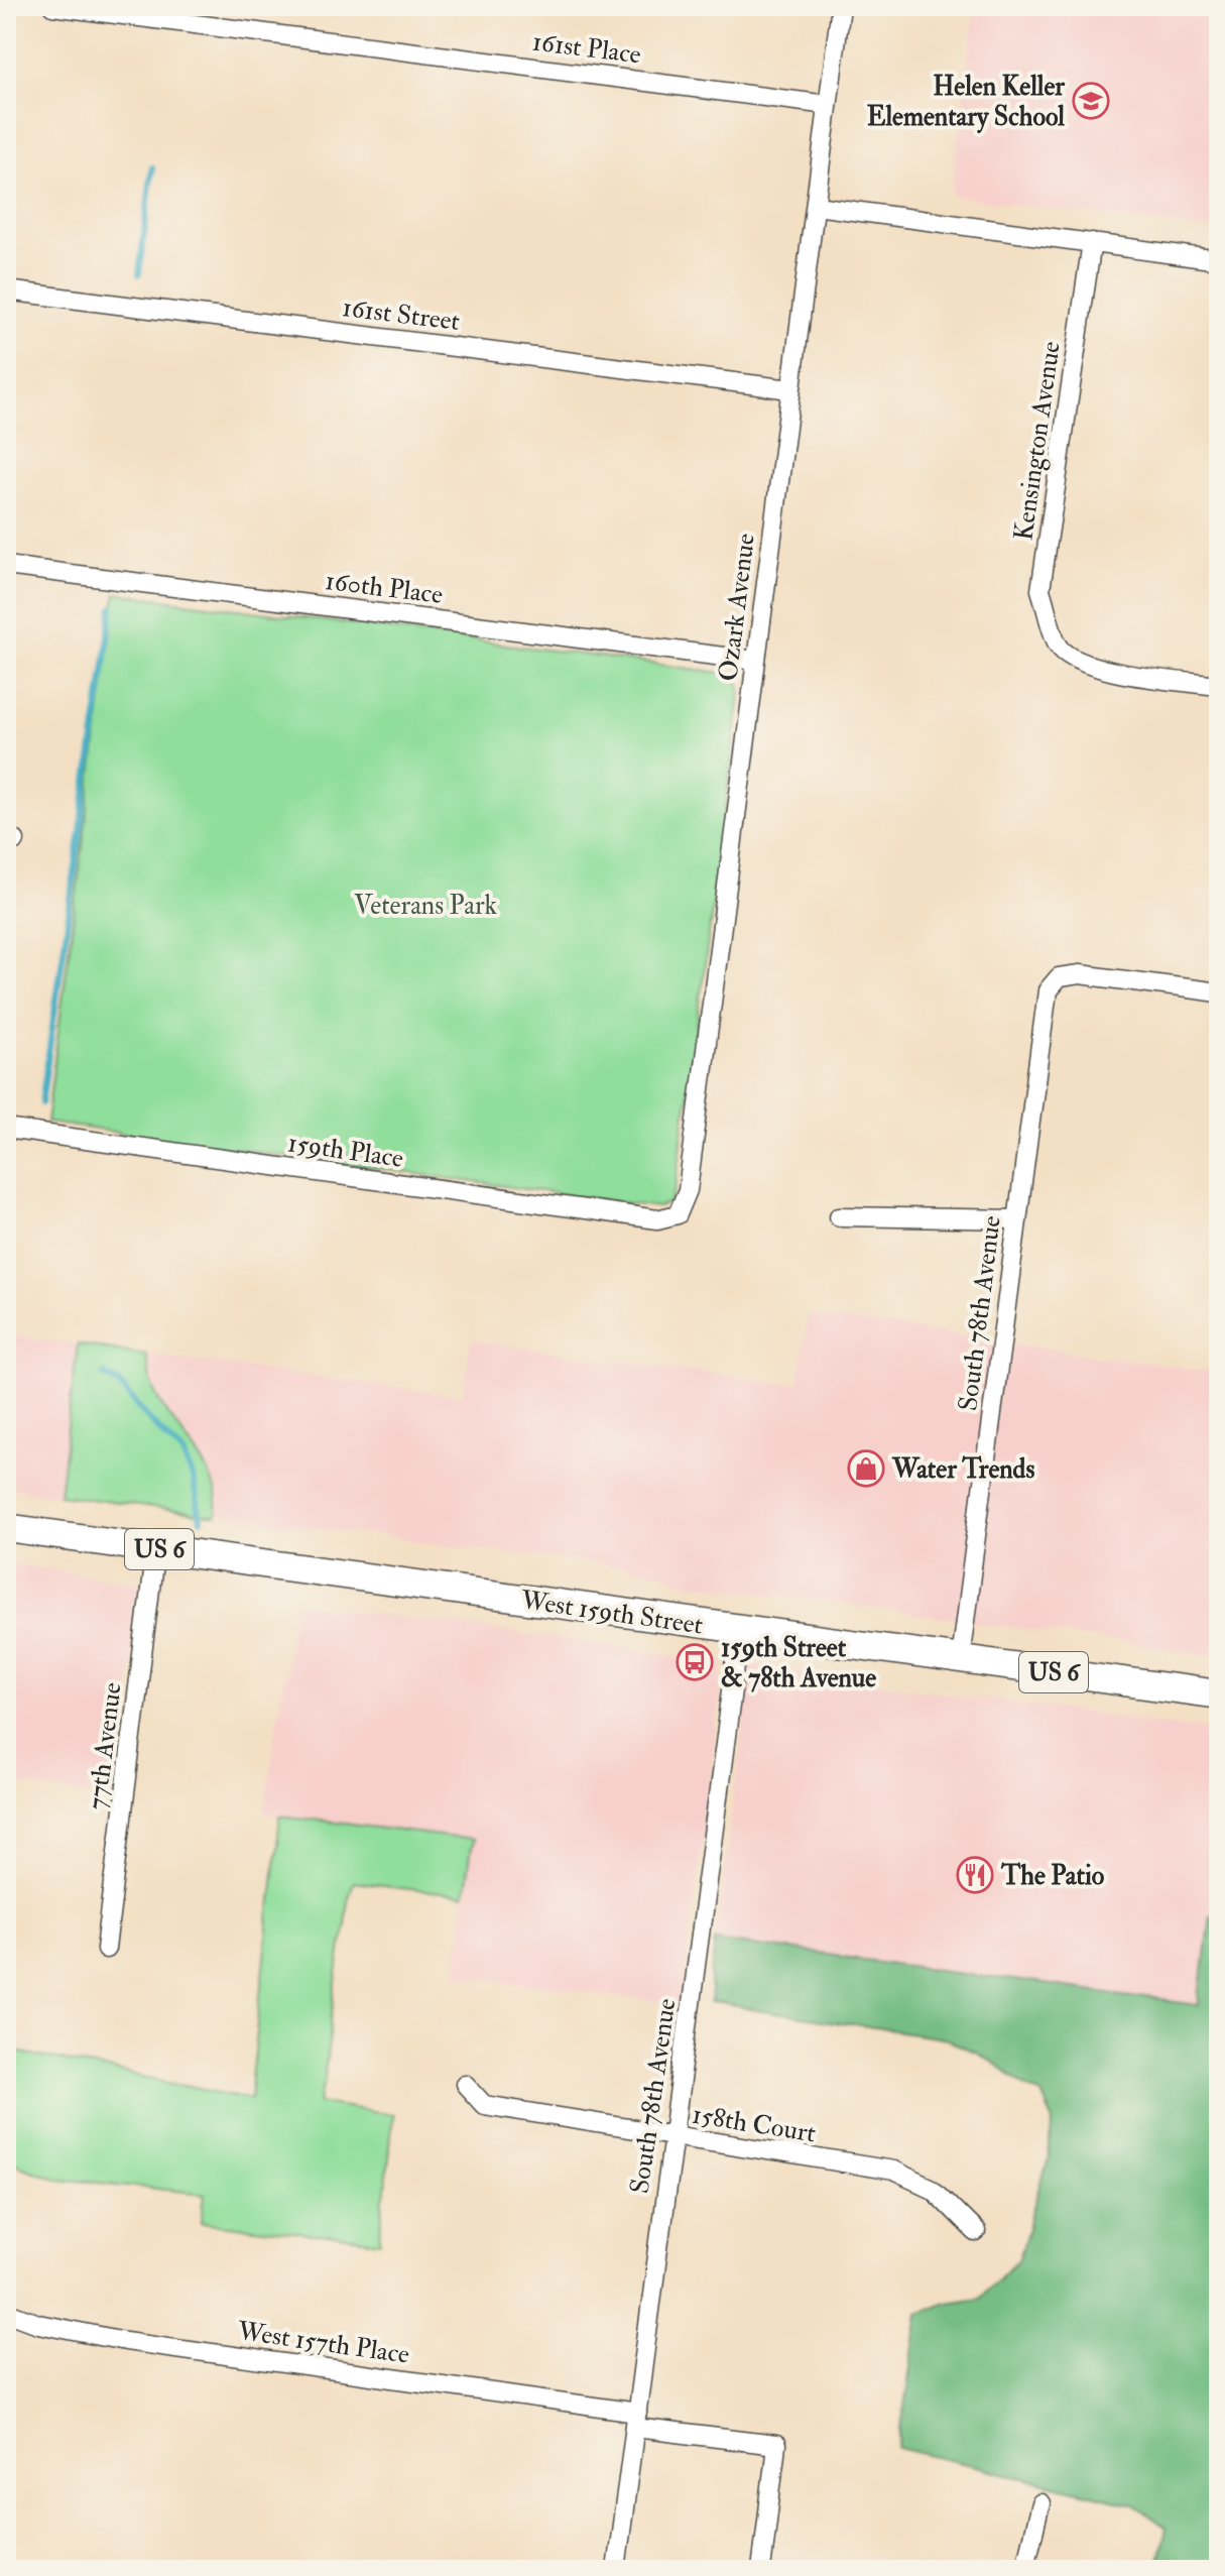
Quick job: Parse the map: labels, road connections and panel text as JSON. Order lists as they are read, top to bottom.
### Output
{
  "streets": {
    "main road": ["US 6", "West 159th Street"],
    "street": [
      "161st Place",
      "161st Street",
      "Kensington Avenue",
      "160th Place",
      "Ozark Avenue",
      "159th Place",
      "South 78th Avenue",
      "77th Avenue",
      "158th Court",
      "West 157th Place"
    ]
  },
  "crossings": [
    ["161st Place", "Ozark Avenue"],
    ["161st Street", "Ozark Avenue"],
    ["160th Place", "Ozark Avenue"],
    ["Ozark Avenue", "159th Place"],
    ["South 78th Avenue", "West 159th Street"],
    ["South 78th Avenue", "158th Court"],
    ["South 78th Avenue", "West 157th Place"],
    ["West 159th Street", "77th Avenue"]
  ],
  "parks": ["Veterans Park"],
  "places": {
    "school or university": ["Helen Keller Elementary School"],
    "shop": ["Water Trends"],
    "bus stop": ["159th Street & 78th Avenue"],
    "restaurant": ["The Patio"]
  }
}
